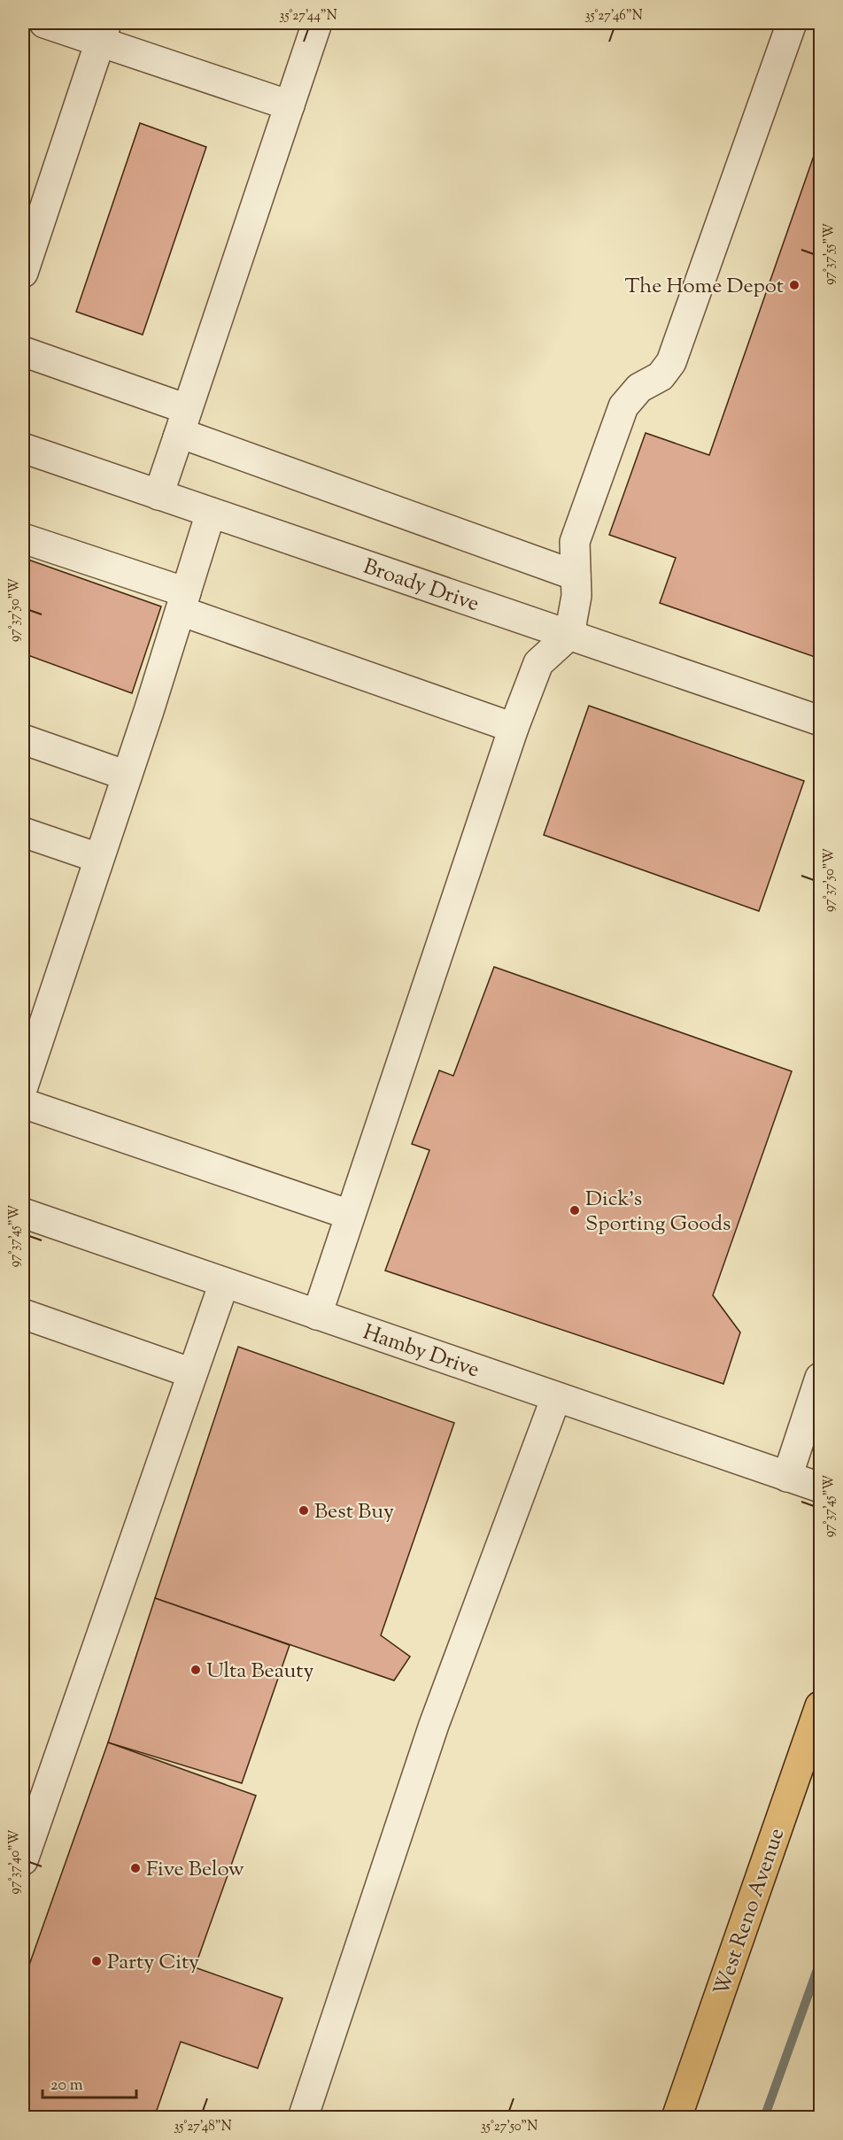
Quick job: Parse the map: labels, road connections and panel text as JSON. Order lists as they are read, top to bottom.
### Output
{
  "streets": {
    "main road": ["West Reno Avenue"],
    "street": ["Broady Drive", "Hamby Drive"]
  },
  "places": [
    "The Home Depot",
    "Dick's Sporting Goods",
    "Best Buy",
    "Ulta Beauty",
    "Five Below",
    "Party City"
  ],
  "scale_bar": "20 m",
  "coordinates": [
    "35°27'44\"N",
    "35°27'46\"N",
    "97°37'55\"W",
    "97°37'50\"W",
    "97°37'45\"W",
    "97°37'40\"W",
    "35°27'48\"N",
    "35°27'50\"N"
  ]
}
